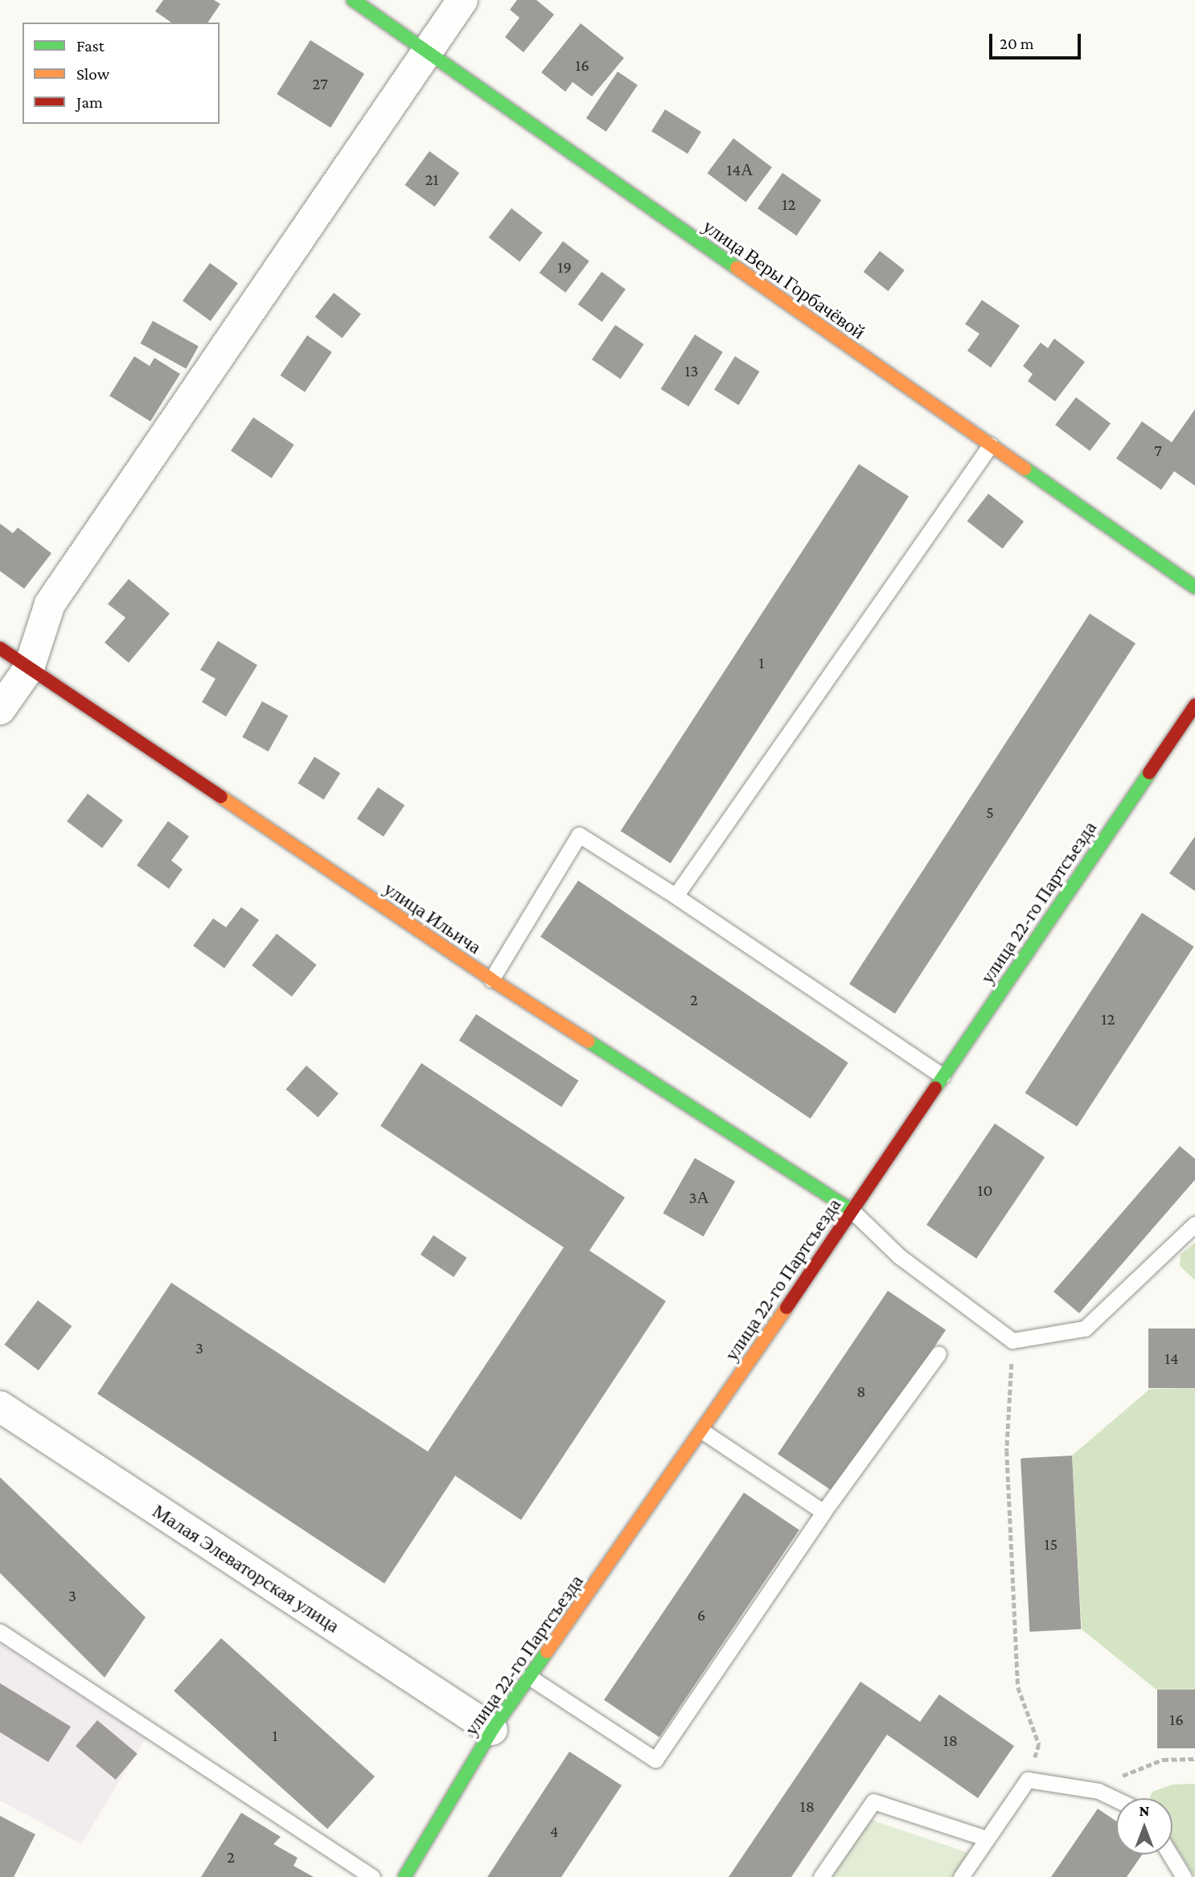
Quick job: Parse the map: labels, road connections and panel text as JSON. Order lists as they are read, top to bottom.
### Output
{
  "streets": {
    "street": [
      "улица Веры Горбачёвой",
      "улица 22-го Партсъезда",
      "улица Ильича",
      "Малая Элеваторская улица"
    ]
  },
  "crossings": [
    ["улица 22-го Партсъезда", "улица Ильича"],
    ["улица 22-го Партсъезда", "Малая Элеваторская улица"]
  ],
  "house_numbers": [
    "16",
    "27",
    "14А",
    "21",
    "12",
    "19",
    "13",
    "7",
    "1",
    "5",
    "2",
    "12",
    "10",
    "3А",
    "3",
    "14",
    "8",
    "15",
    "3",
    "6",
    "16",
    "1",
    "18",
    "18",
    "4",
    "2"
  ],
  "legend": ["Fast", "Slow", "Jam"],
  "scale_bar": "20 m",
  "north": "top"
}
